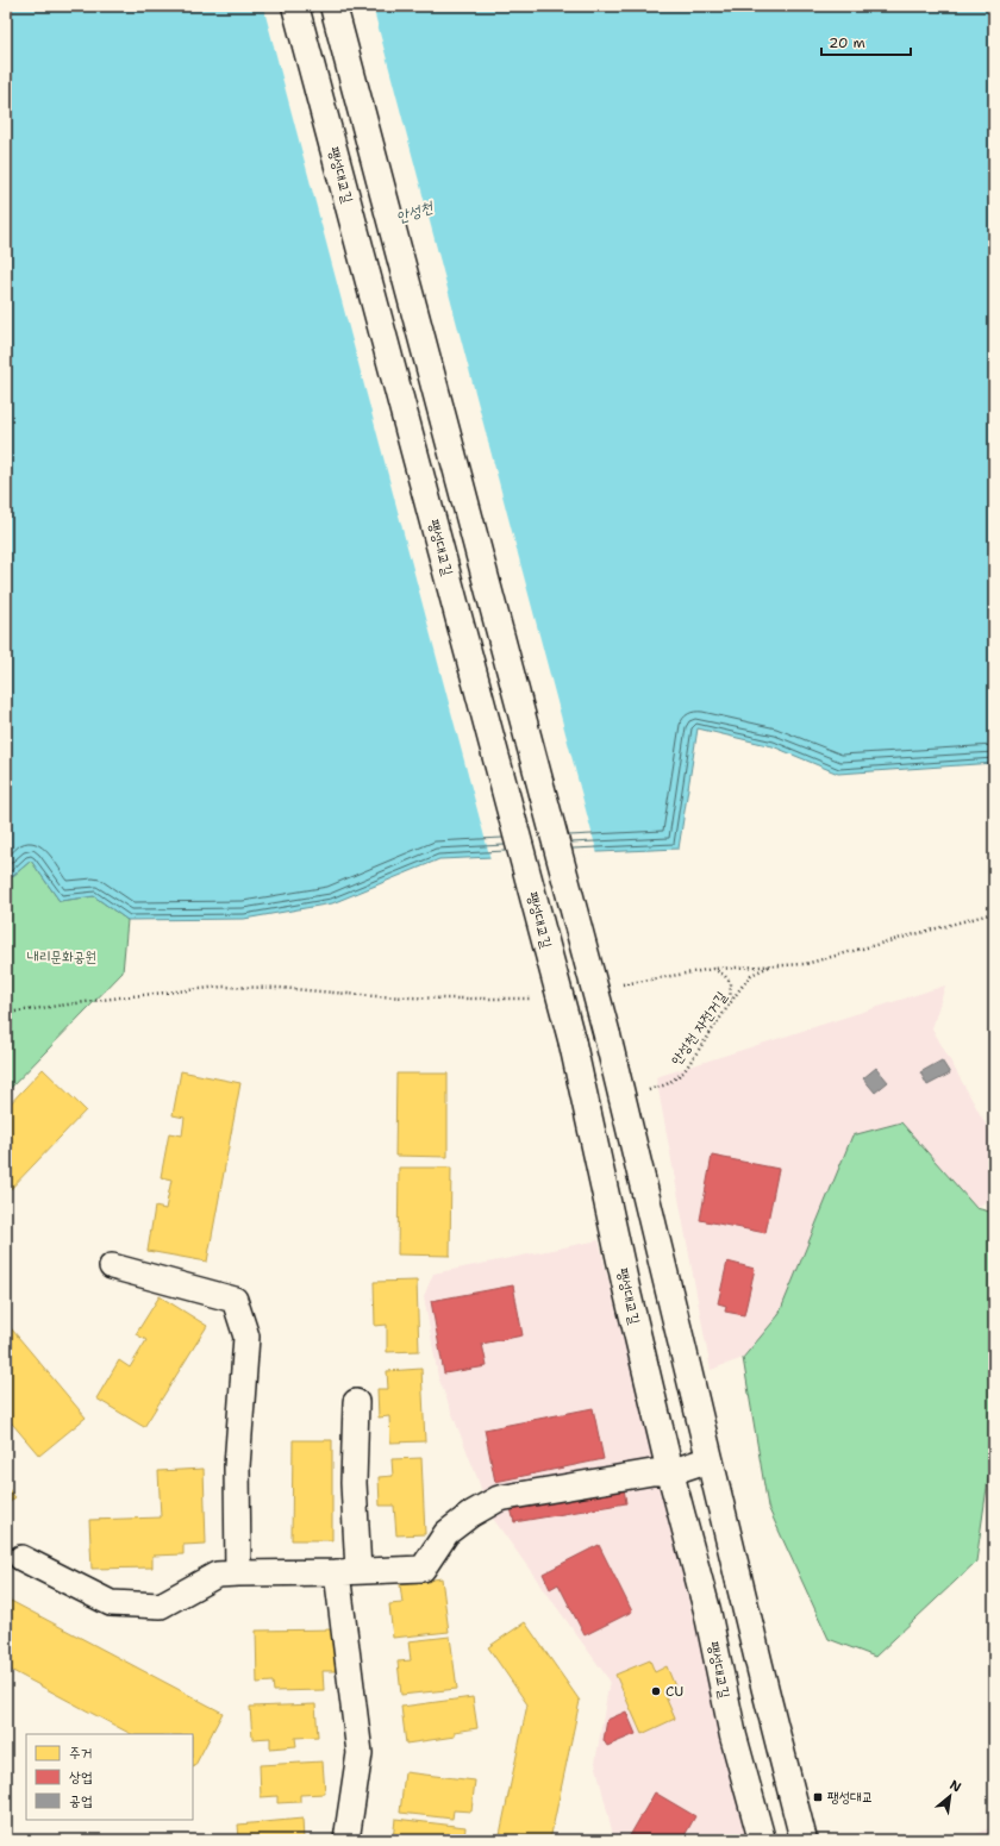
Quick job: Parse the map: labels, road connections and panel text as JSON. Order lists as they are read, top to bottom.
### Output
{
  "streets": {
    "main road": ["팽성대교길"],
    "path": ["안성천 자전거길"]
  },
  "water": ["안성천"],
  "parks": ["내리문화공원"],
  "places": {
    "other": ["CU"],
    "transit": ["팽성대교"]
  },
  "legend": ["주거", "상업", "공업"],
  "scale_bar": "20 m",
  "north": "top right"
}
